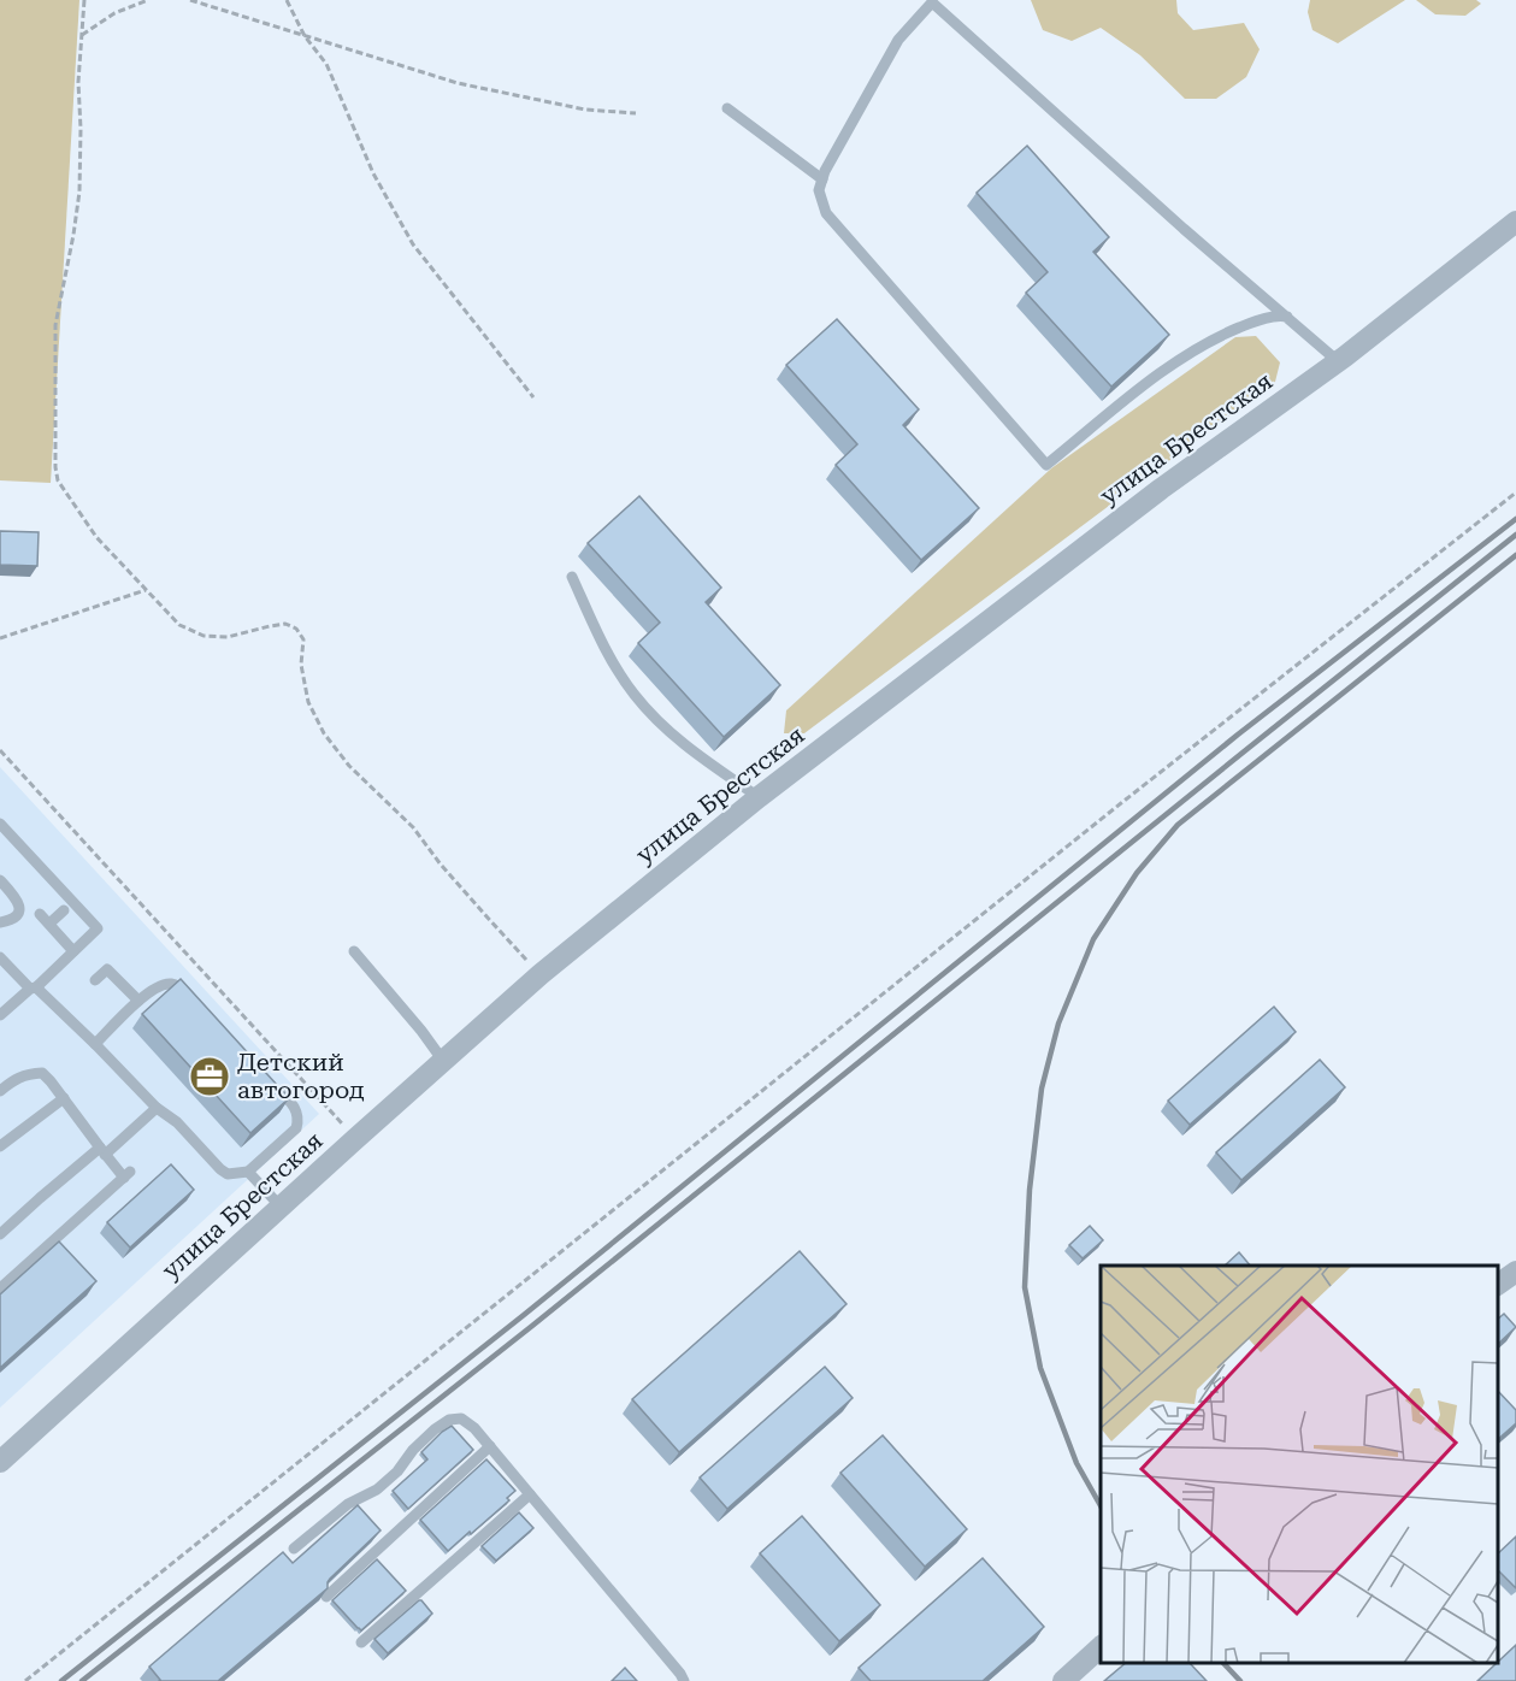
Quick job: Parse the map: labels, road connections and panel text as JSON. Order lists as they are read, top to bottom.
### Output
{
  "streets": {
    "street": ["улица Брестская"]
  },
  "places": {
    "office": ["Детский автогород"]
  }
}
